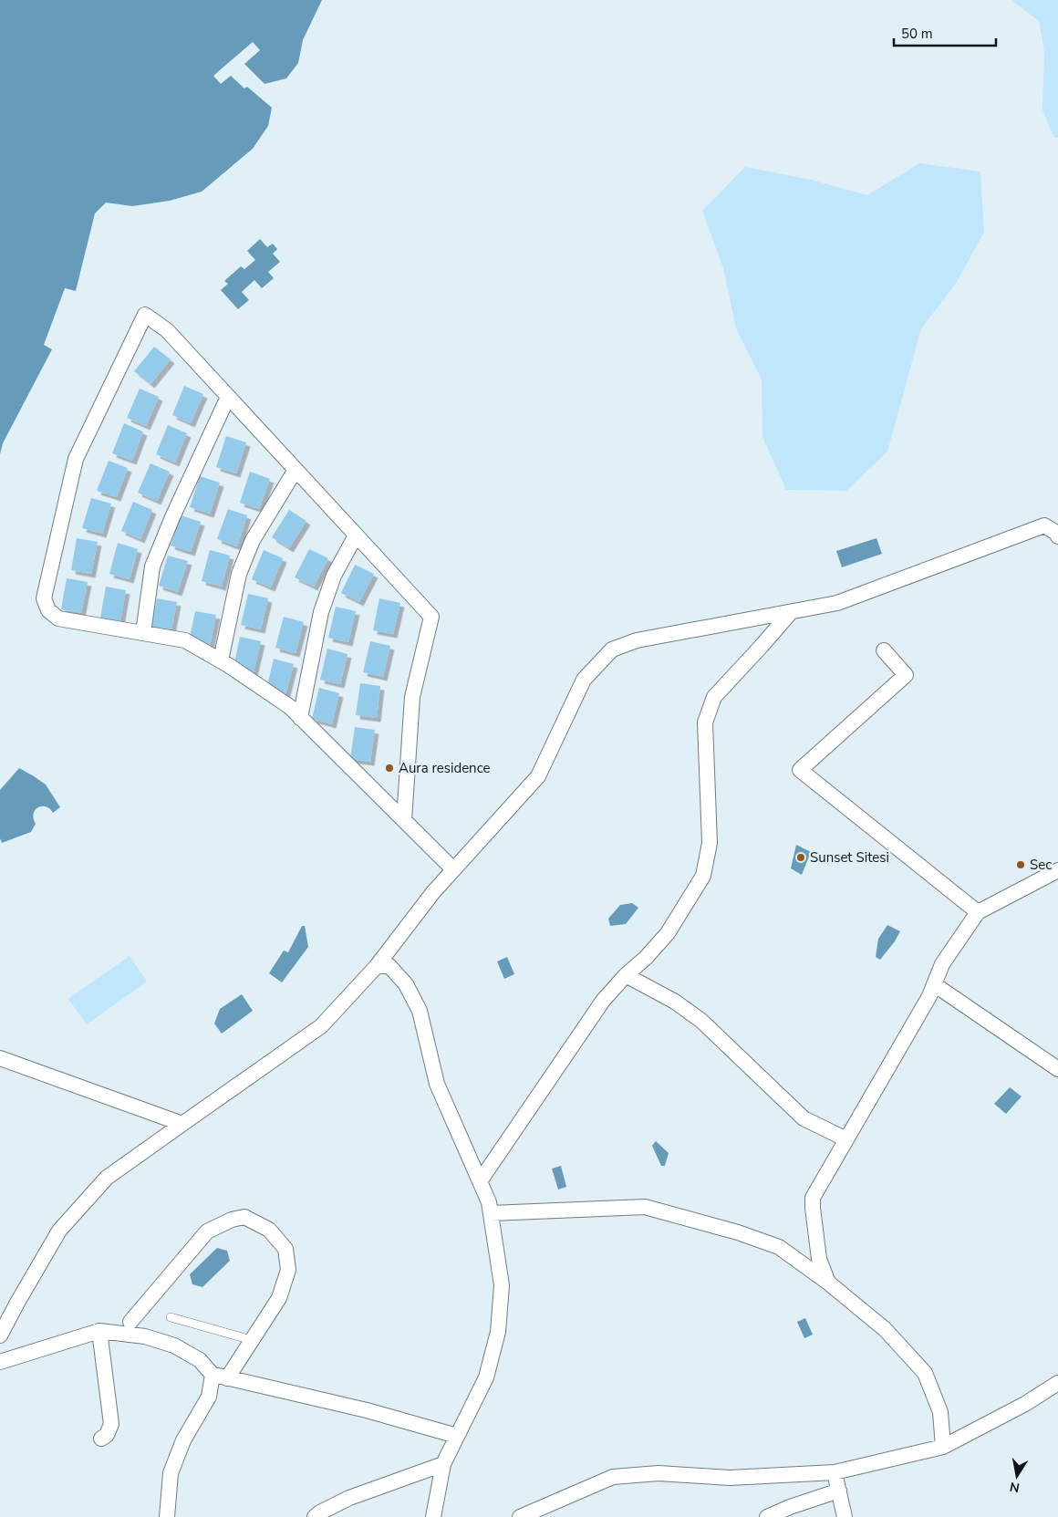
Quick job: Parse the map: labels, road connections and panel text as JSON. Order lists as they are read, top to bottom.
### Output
{
  "places": ["Aura residence", "Sunset Sitesi", "Sec"],
  "scale_bar": "50 m",
  "north": "bottom"
}
